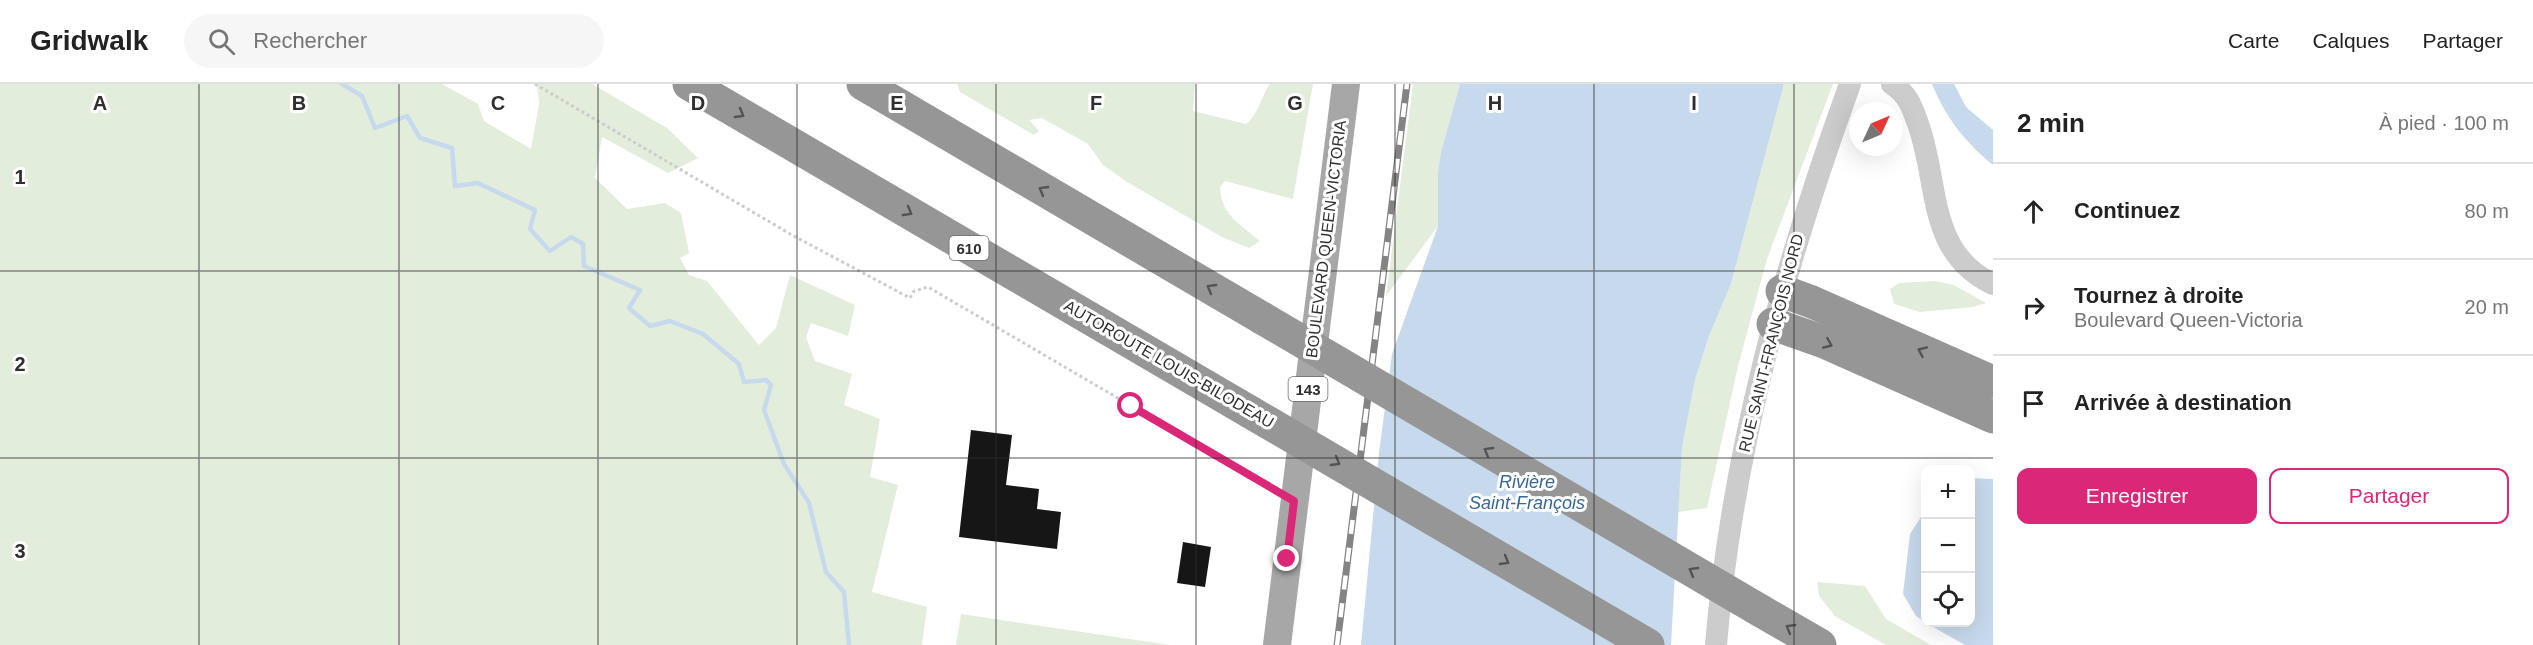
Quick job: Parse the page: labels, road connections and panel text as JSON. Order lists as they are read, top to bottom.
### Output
{
  "streets": {
    "highway": ["610", "AUTOROUTE LOUIS-BILODEAU"],
    "main road": ["BOULEVARD QUEEN-VICTORIA", "143"],
    "street": ["RUE SAINT-FRANÇOIS NORD"]
  },
  "water": ["Rivière Saint-François"],
  "north": "top right",
  "page": {
    "header": "Gridwalk",
    "search": "Rechercher",
    "nav": ["Carte", "Calques", "Partager"],
    "heading": ["2 min", "À pied · 100 m"],
    "list": [
      ["Continuez", "80 m"],
      ["Tournez à droite", "Boulevard Queen-Victoria", "20 m"],
      "Arrivée à destination"
    ],
    "buttons": ["Enregistrer", "Partager"],
    "map_buttons": ["+", "−"]
  },
  "grid": {
    "columns": [
      "A",
      "B",
      "C",
      "D",
      "E",
      "F",
      "G",
      "H",
      "I"
    ],
    "rows": ["1", "2", "3"]
  }
}
